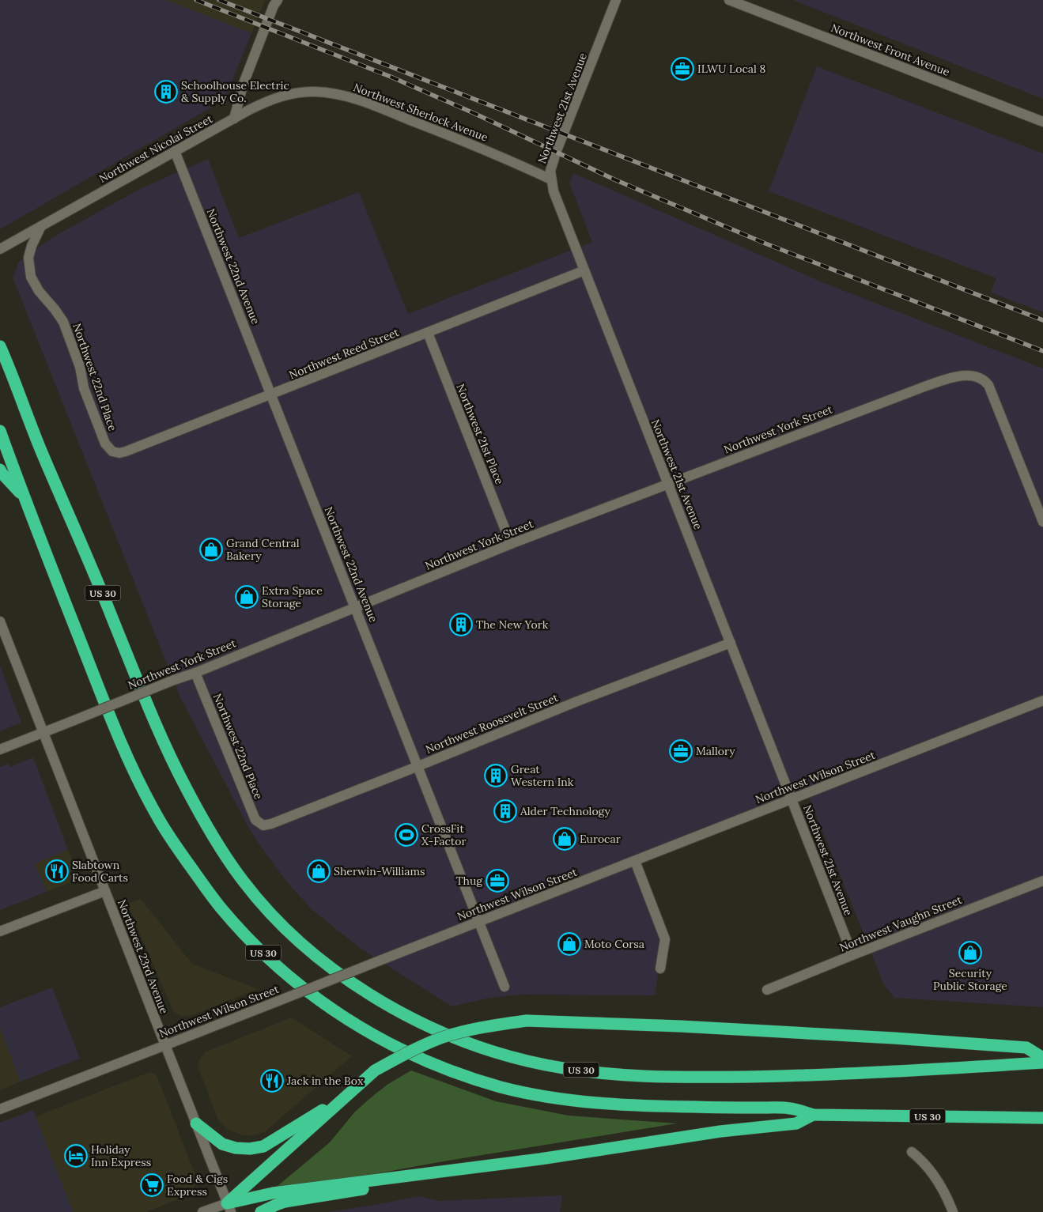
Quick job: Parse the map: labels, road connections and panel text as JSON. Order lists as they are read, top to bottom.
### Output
{
  "streets": {
    "highway": ["US 30"],
    "street": [
      "Northwest Front Avenue",
      "Northwest 21st Avenue",
      "Northwest Sherlock Avenue",
      "Northwest Nicolai Street",
      "Northwest 22nd Avenue",
      "Northwest Reed Street",
      "Northwest 22nd Place",
      "Northwest York Street",
      "Northwest 21st Place",
      "Northwest Roosevelt Street",
      "Northwest Wilson Street",
      "Northwest Vaughn Street",
      "Northwest 23rd Avenue"
    ]
  },
  "crossings": [
    ["Northwest 21st Avenue", "Northwest Sherlock Avenue"],
    ["Northwest 21st Avenue", "Northwest Reed Street"],
    ["Northwest 21st Avenue", "Northwest York Street"],
    ["Northwest 21st Avenue", "Northwest Roosevelt Street"],
    ["Northwest 21st Avenue", "Northwest Wilson Street"],
    ["Northwest 21st Avenue", "Northwest Vaughn Street"],
    ["Northwest Sherlock Avenue", "Northwest Nicolai Street"],
    ["Northwest Nicolai Street", "Northwest 22nd Avenue"],
    ["Northwest Nicolai Street", "Northwest 22nd Place"],
    ["Northwest 22nd Avenue", "Northwest Reed Street"],
    ["Northwest 22nd Avenue", "Northwest York Street"],
    ["Northwest 22nd Avenue", "Northwest Roosevelt Street"],
    ["Northwest 22nd Avenue", "Northwest Wilson Street"],
    ["Northwest Reed Street", "Northwest 22nd Place"],
    ["Northwest Reed Street", "Northwest 21st Place"],
    ["Northwest 22nd Place", "Northwest York Street"],
    ["Northwest 22nd Place", "Northwest Roosevelt Street"],
    ["Northwest York Street", "Northwest 21st Place"],
    ["Northwest York Street", "Northwest 23rd Avenue"],
    ["Northwest Wilson Street", "Northwest 23rd Avenue"]
  ],
  "places": {
    "office": ["ILWU Local 8", "Mallory", "Thug"],
    "building": [
      "Schoolhouse Electric & Supply Co.",
      "The New York",
      "Great Western Ink",
      "Alder Technology"
    ],
    "shop": [
      "Grand Central Bakery",
      "Extra Space Storage",
      "Eurocar",
      "Sherwin-Williams",
      "Moto Corsa",
      "Security Public Storage"
    ],
    "sports": ["CrossFit X-Factor"],
    "restaurant": ["Slabtown Food Carts", "Jack in the Box"],
    "hotel": ["Holiday Inn Express"],
    "supermarket": ["Food & Cigs Express"]
  }
}
